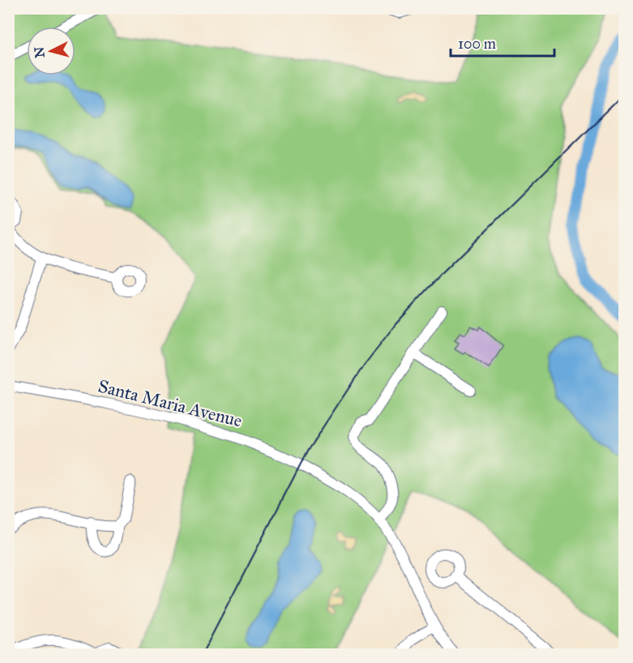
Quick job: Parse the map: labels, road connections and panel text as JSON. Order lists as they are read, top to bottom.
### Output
{
  "streets": {
    "street": ["Santa Maria Avenue"]
  },
  "scale_bar": "100 m",
  "north": "left"
}
